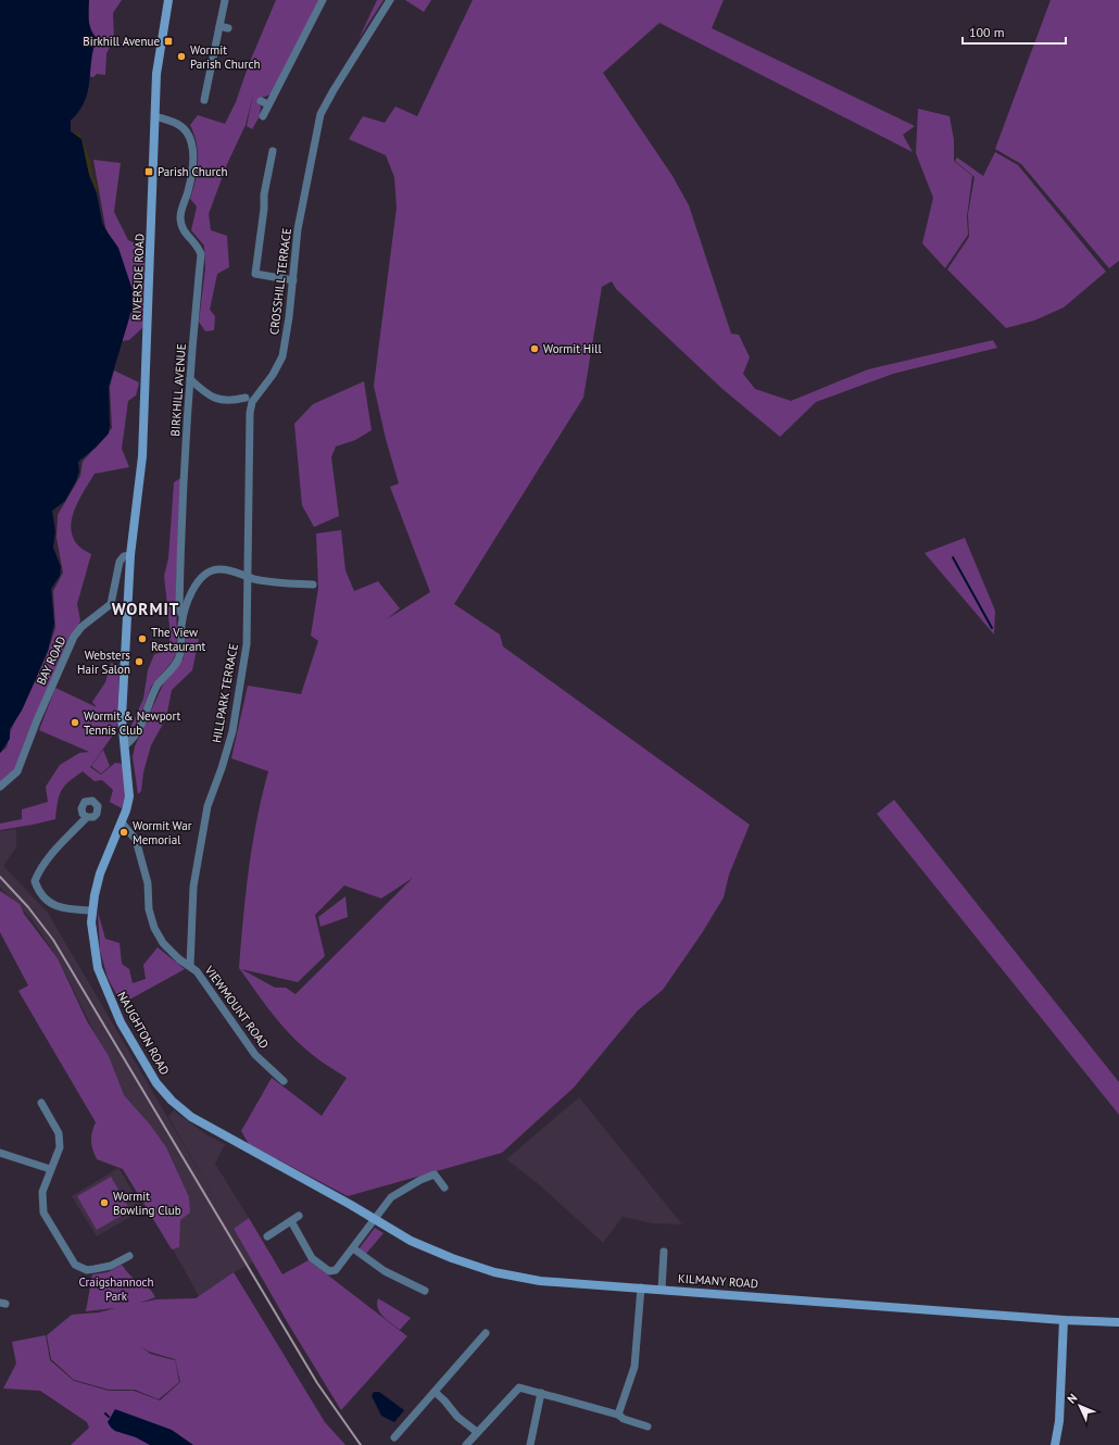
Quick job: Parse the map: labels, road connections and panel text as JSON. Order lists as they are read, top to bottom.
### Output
{
  "streets": {
    "main road": ["RIVERSIDE ROAD", "NAUGHTON ROAD", "KILMANY ROAD"],
    "street": [
      "CROSSHILL TERRACE",
      "BIRKHILL AVENUE",
      "BAY ROAD",
      "HILLPARK TERRACE",
      "VIEWMOUNT ROAD"
    ]
  },
  "crossings": [
    ["RIVERSIDE ROAD", "BIRKHILL AVENUE"],
    ["RIVERSIDE ROAD", "BAY ROAD"],
    ["RIVERSIDE ROAD", "NAUGHTON ROAD"],
    ["CROSSHILL TERRACE", "HILLPARK TERRACE"],
    ["BAY ROAD", "NAUGHTON ROAD"],
    ["HILLPARK TERRACE", "VIEWMOUNT ROAD"],
    ["VIEWMOUNT ROAD", "NAUGHTON ROAD"],
    ["NAUGHTON ROAD", "KILMANY ROAD"]
  ],
  "districts": ["WORMIT"],
  "parks": ["Craigshannoch Park"],
  "places": {
    "transit": ["Birkhill Avenue", "Parish Church"],
    "other": [
      "Wormit Parish Church",
      "Wormit Hill",
      "The View Restaurant",
      "Websters Hair Salon",
      "Wormit & Newport Tennis Club",
      "Wormit War Memorial",
      "Wormit Bowling Club"
    ]
  },
  "scale_bar": "100 m",
  "north": "top left"
}
